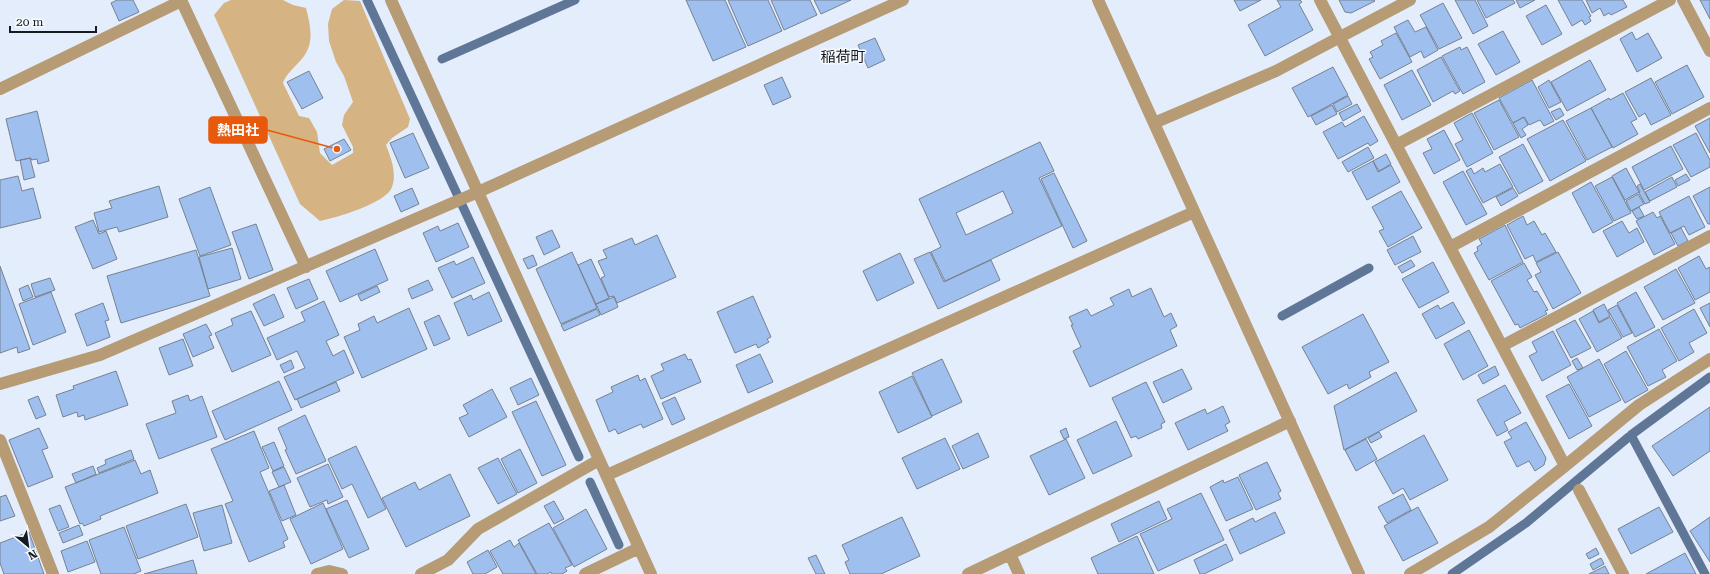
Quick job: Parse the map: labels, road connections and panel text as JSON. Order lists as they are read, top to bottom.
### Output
{
  "districts": ["稲荷町"],
  "places": ["熱田社"],
  "scale_bar": "20 m",
  "north": "bottom right"
}
